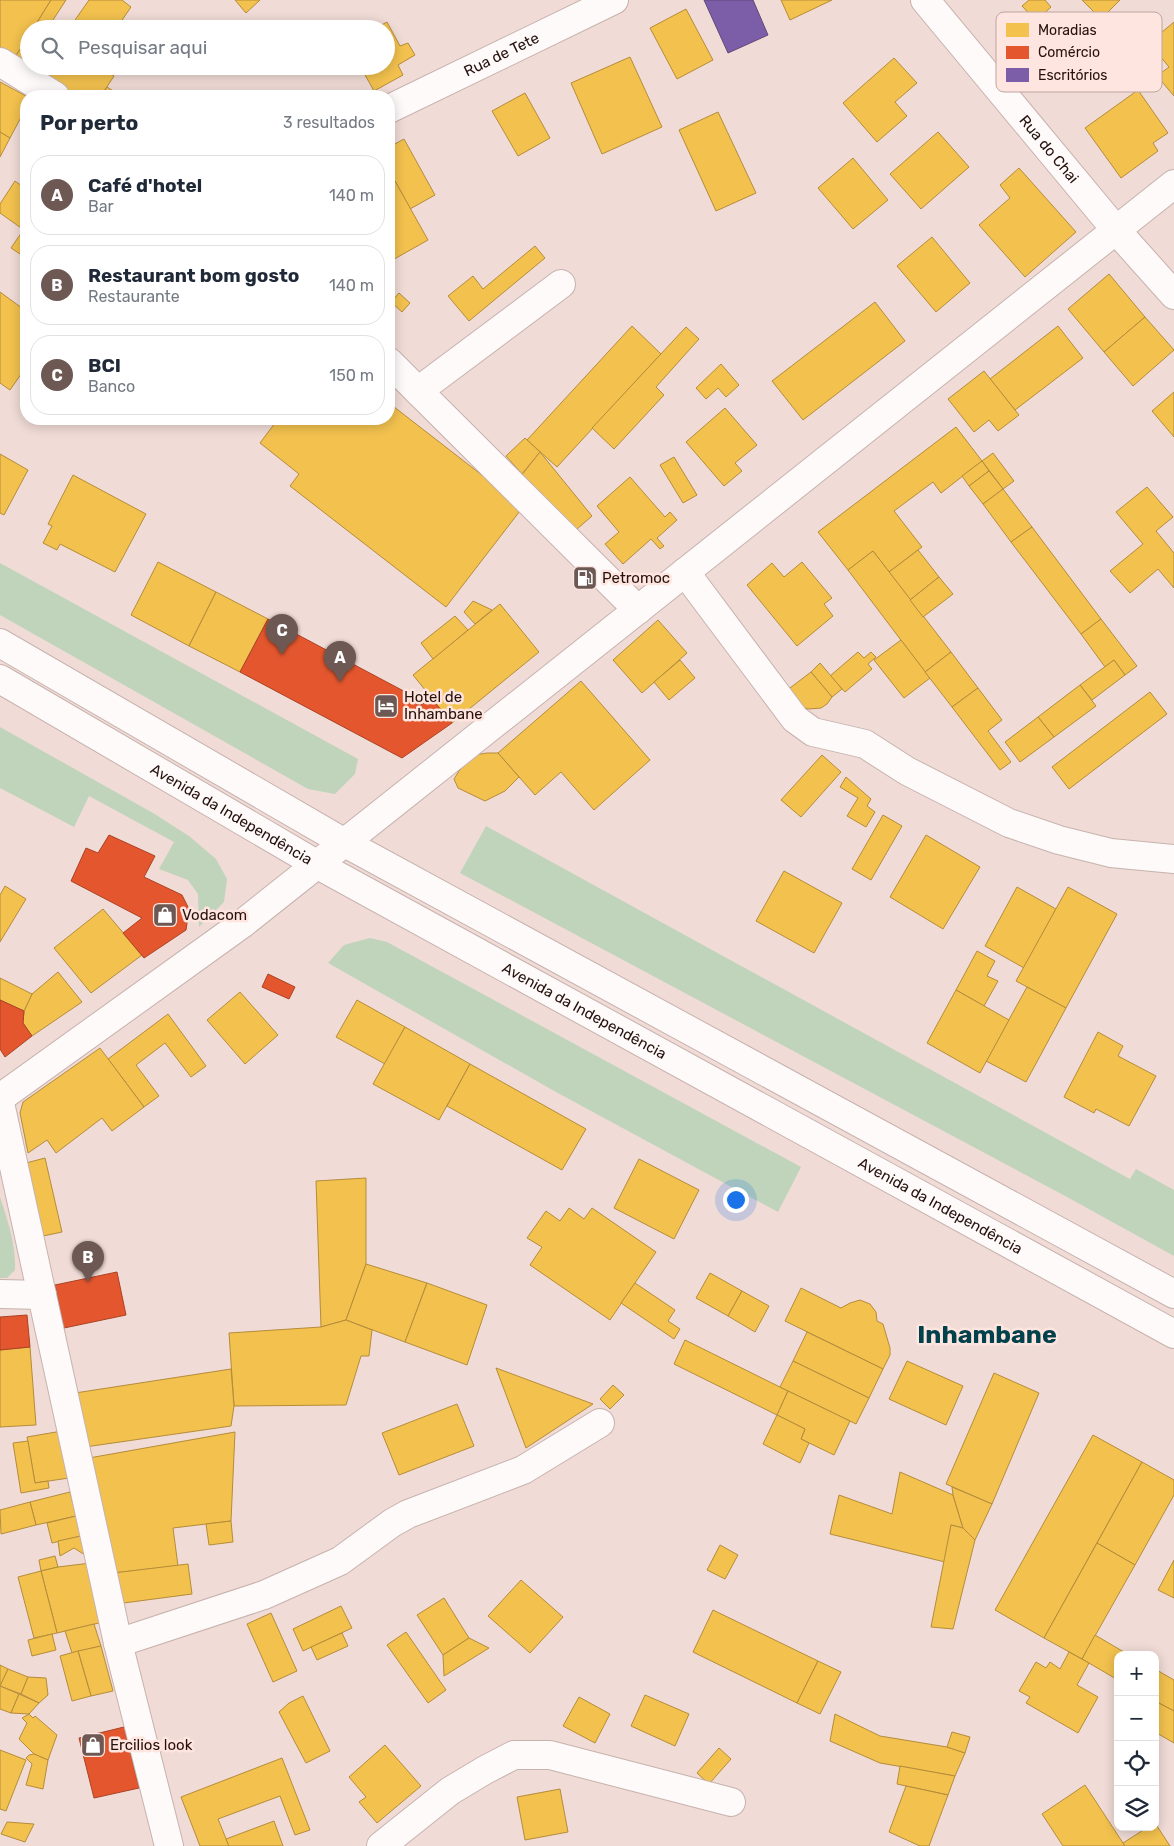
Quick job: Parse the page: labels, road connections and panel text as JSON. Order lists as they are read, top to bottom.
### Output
{
  "streets": {
    "street": ["Rua de Tete", "Rua do Chai", "Avenida da Independência"]
  },
  "districts": ["Inhambane"],
  "places": {
    "fuel station": ["Petromoc"],
    "hotel": ["Hotel de Inhambane"],
    "shop": ["Vodacom", "Ercilios look"]
  },
  "legend": ["Moradias", "Comércio", "Escritórios"],
  "page": {
    "search": "Pesquisar aqui",
    "heading": ["Por perto", "3 resultados"],
    "list": [
      {
        "mark": "A",
        "name": "Café d'hotel",
        "note": "Bar",
        "value": "140 m"
      },
      {
        "mark": "B",
        "name": "Restaurant bom gosto",
        "note": "Restaurante",
        "value": "140 m"
      },
      {
        "mark": "C",
        "name": "BCI",
        "note": "Banco",
        "value": "150 m"
      }
    ],
    "pins": ["C", "A", "B"],
    "map_buttons": ["+", "−"]
  }
}
